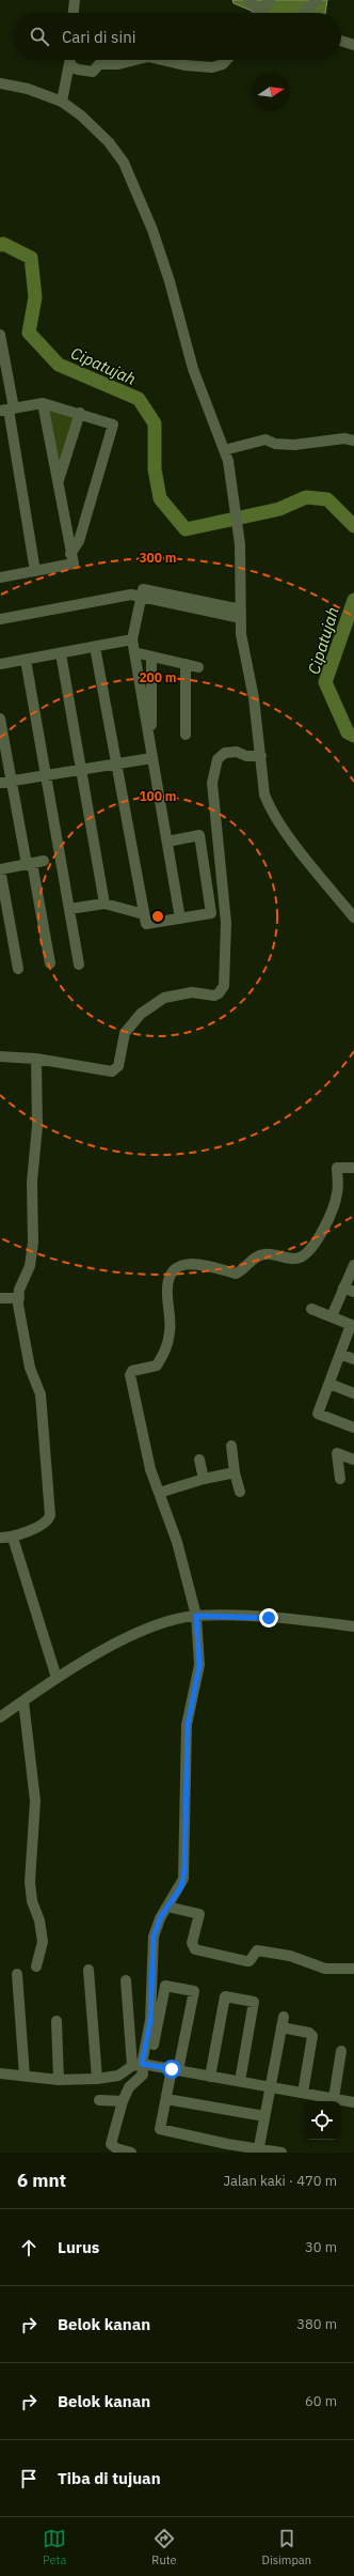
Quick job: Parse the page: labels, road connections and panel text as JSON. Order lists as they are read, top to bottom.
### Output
{
  "water": ["Cipatujah"],
  "north": "right",
  "page": {
    "search": "Cari di sini",
    "heading": ["6 mnt", "Jalan kaki · 470 m"],
    "list": [
      ["Lurus", "30 m"],
      ["Belok kanan", "380 m"],
      ["Belok kanan", "60 m"],
      "Tiba di tujuan"
    ],
    "nav": ["Peta", "Rute", "Disimpan"]
  },
  "rings": ["300 m", "200 m", "100 m"]
}
